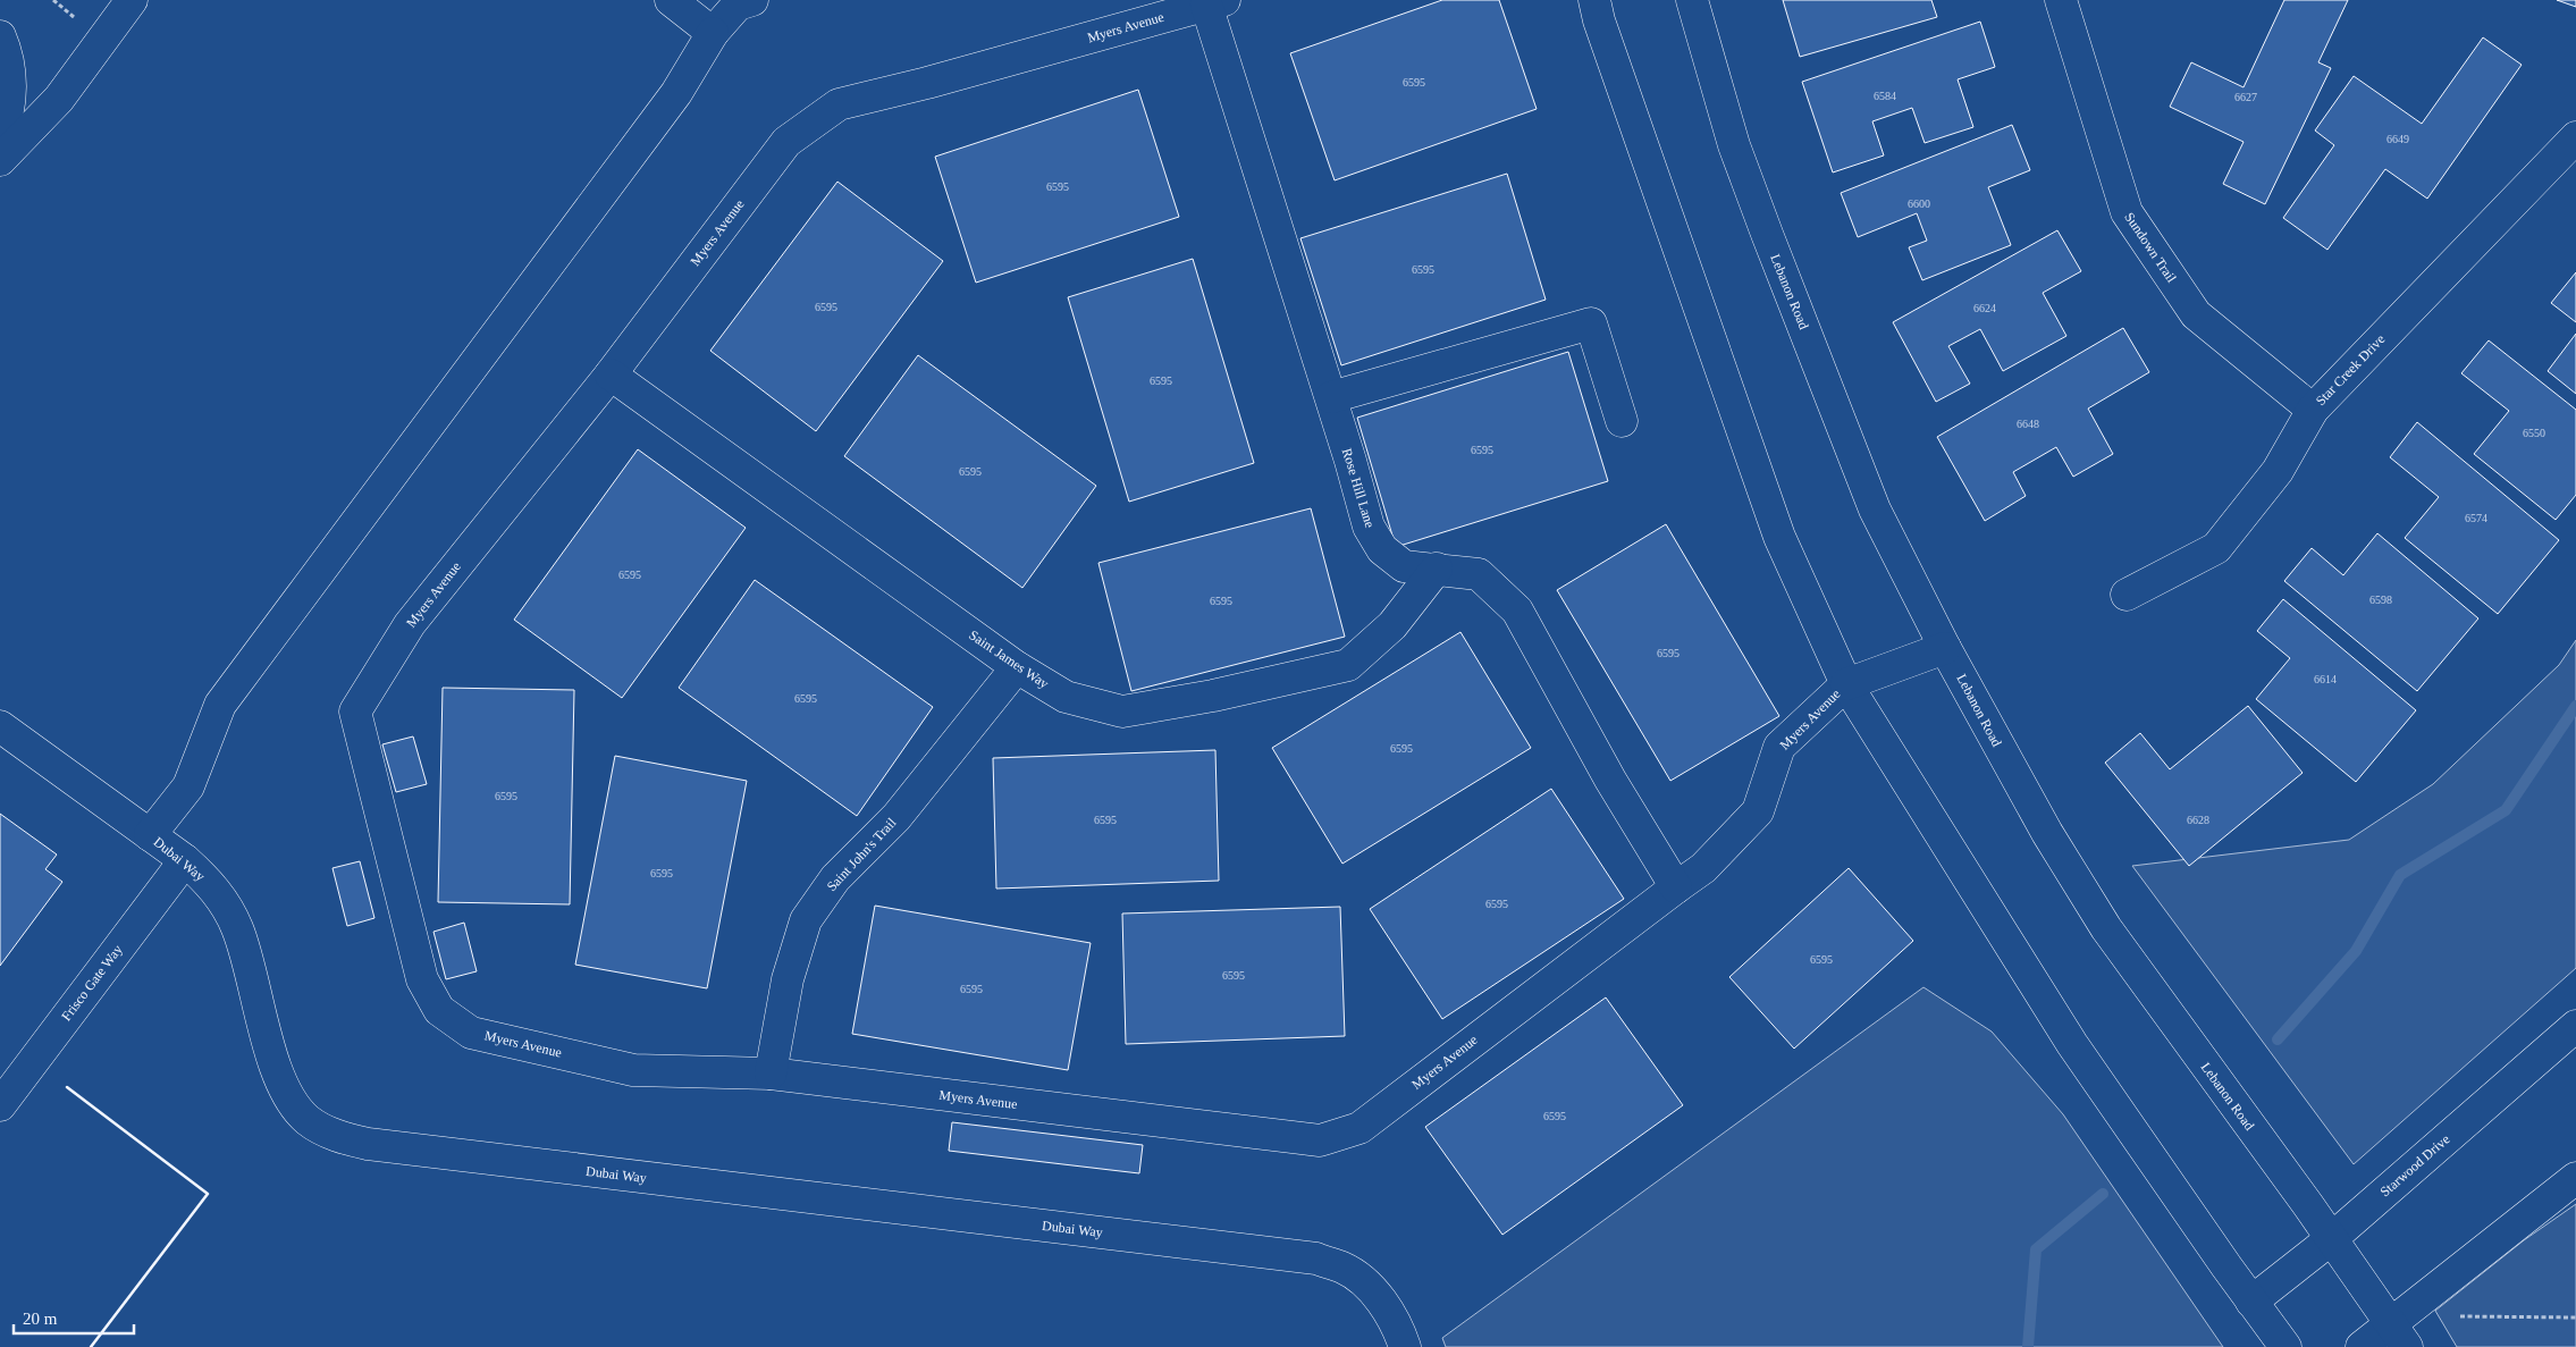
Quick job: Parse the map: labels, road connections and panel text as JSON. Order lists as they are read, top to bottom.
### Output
{
  "streets": {
    "street": [
      "Myers Avenue",
      "Sundown Trail",
      "Lebanon Road",
      "Star Creek Drive",
      "Rose Hill Lane",
      "Saint James Way",
      "Saint John's Trail",
      "Dubai Way",
      "Frisco Gate Way",
      "Starwood Drive"
    ]
  },
  "crossings": [
    ["Myers Avenue", "Rose Hill Lane"],
    ["Myers Avenue", "Saint James Way"],
    ["Myers Avenue", "Saint John's Trail"],
    ["Sundown Trail", "Star Creek Drive"],
    ["Lebanon Road", "Starwood Drive"],
    ["Rose Hill Lane", "Saint James Way"],
    ["Saint James Way", "Saint John's Trail"],
    ["Dubai Way", "Frisco Gate Way"]
  ],
  "house_numbers": [
    "6595",
    "6584",
    "6627",
    "6649",
    "6595",
    "6600",
    "6595",
    "6595",
    "6624",
    "6595",
    "6648",
    "6550",
    "6595",
    "6595",
    "6574",
    "6595",
    "6598",
    "6595",
    "6595",
    "6614",
    "6595",
    "6595",
    "6595",
    "6595",
    "6628",
    "6595",
    "6595",
    "6595",
    "6595",
    "6595",
    "6595"
  ],
  "scale_bar": "20 m"
}
